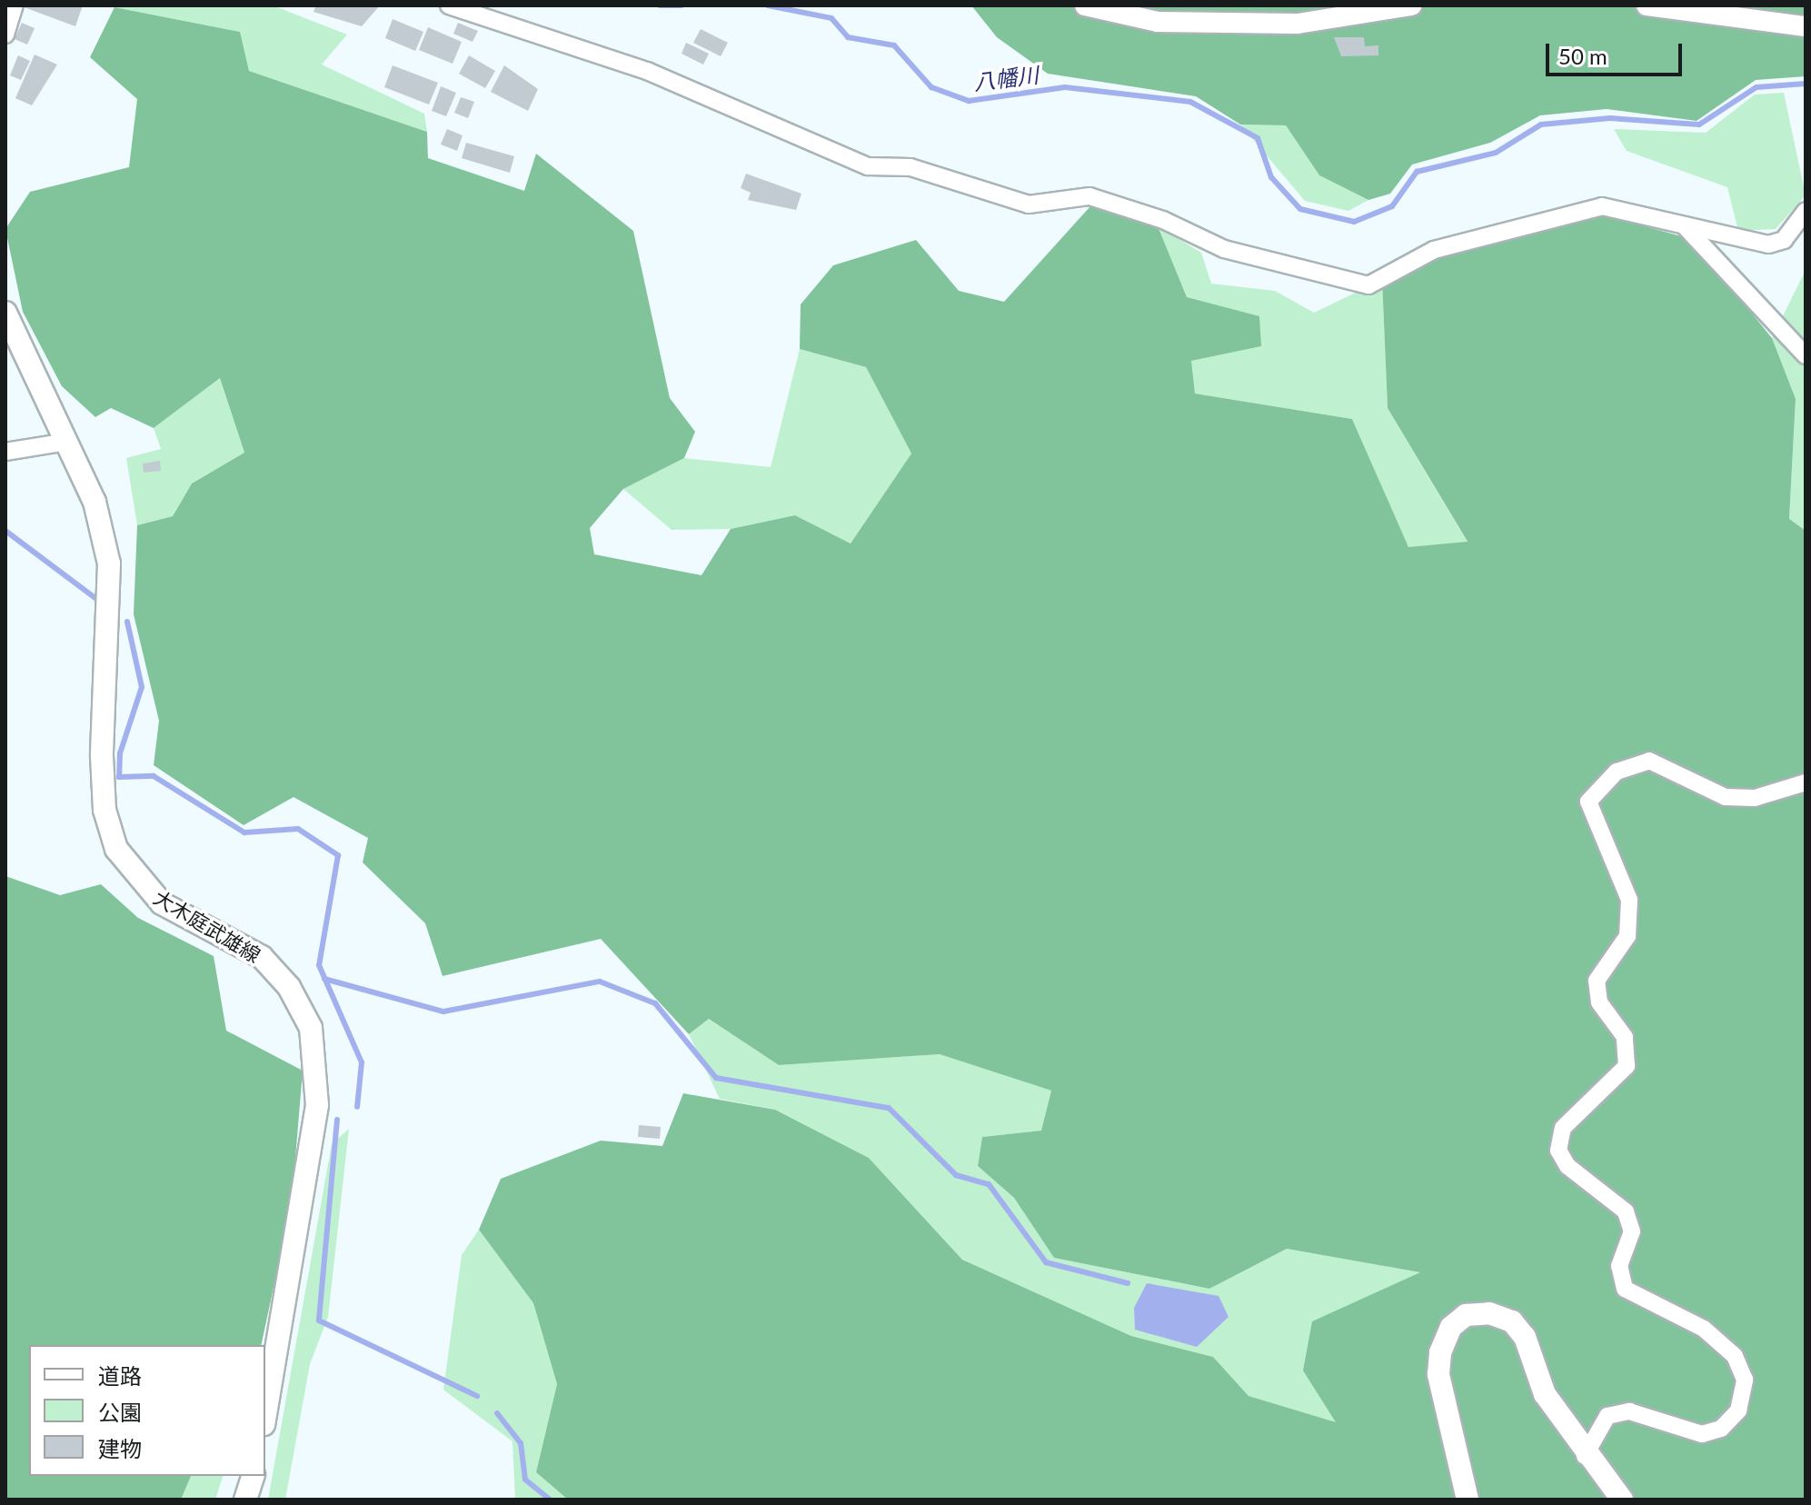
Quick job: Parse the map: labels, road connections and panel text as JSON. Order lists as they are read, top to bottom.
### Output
{
  "streets": {
    "main road": ["大木庭武雄線"]
  },
  "water": ["八幡川"],
  "legend": ["道路", "公園", "建物"],
  "scale_bar": "50 m"
}
